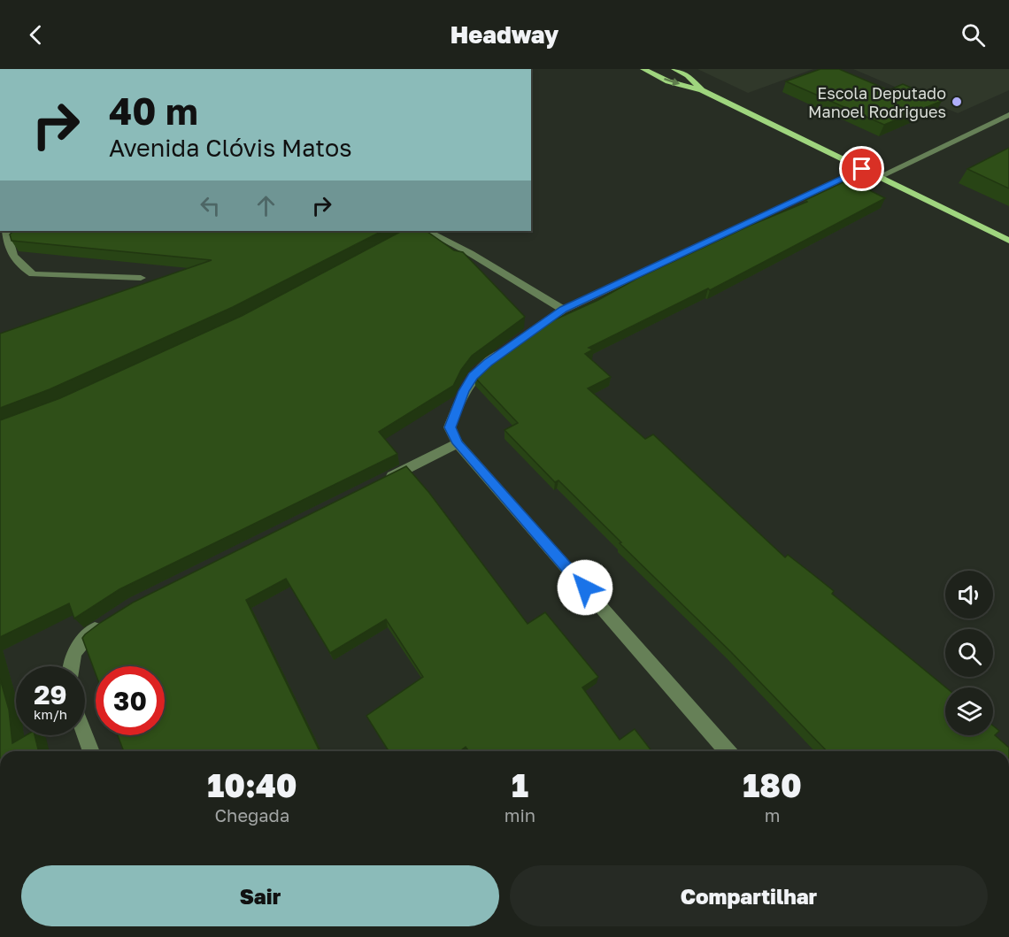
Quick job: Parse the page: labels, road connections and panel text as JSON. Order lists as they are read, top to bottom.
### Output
{
  "places": ["Escola Deputado Manoel Rodrigues"],
  "page": {
    "header": "Headway",
    "turn": ["40 m", "Avenida Clóvis Matos"],
    "speed": "29 km/h",
    "limit": "30",
    "eta": [
      "10:40",
      "Chegada",
      "1",
      "min",
      "180",
      "m"
    ],
    "buttons": ["Sair", "Compartilhar"]
  }
}
